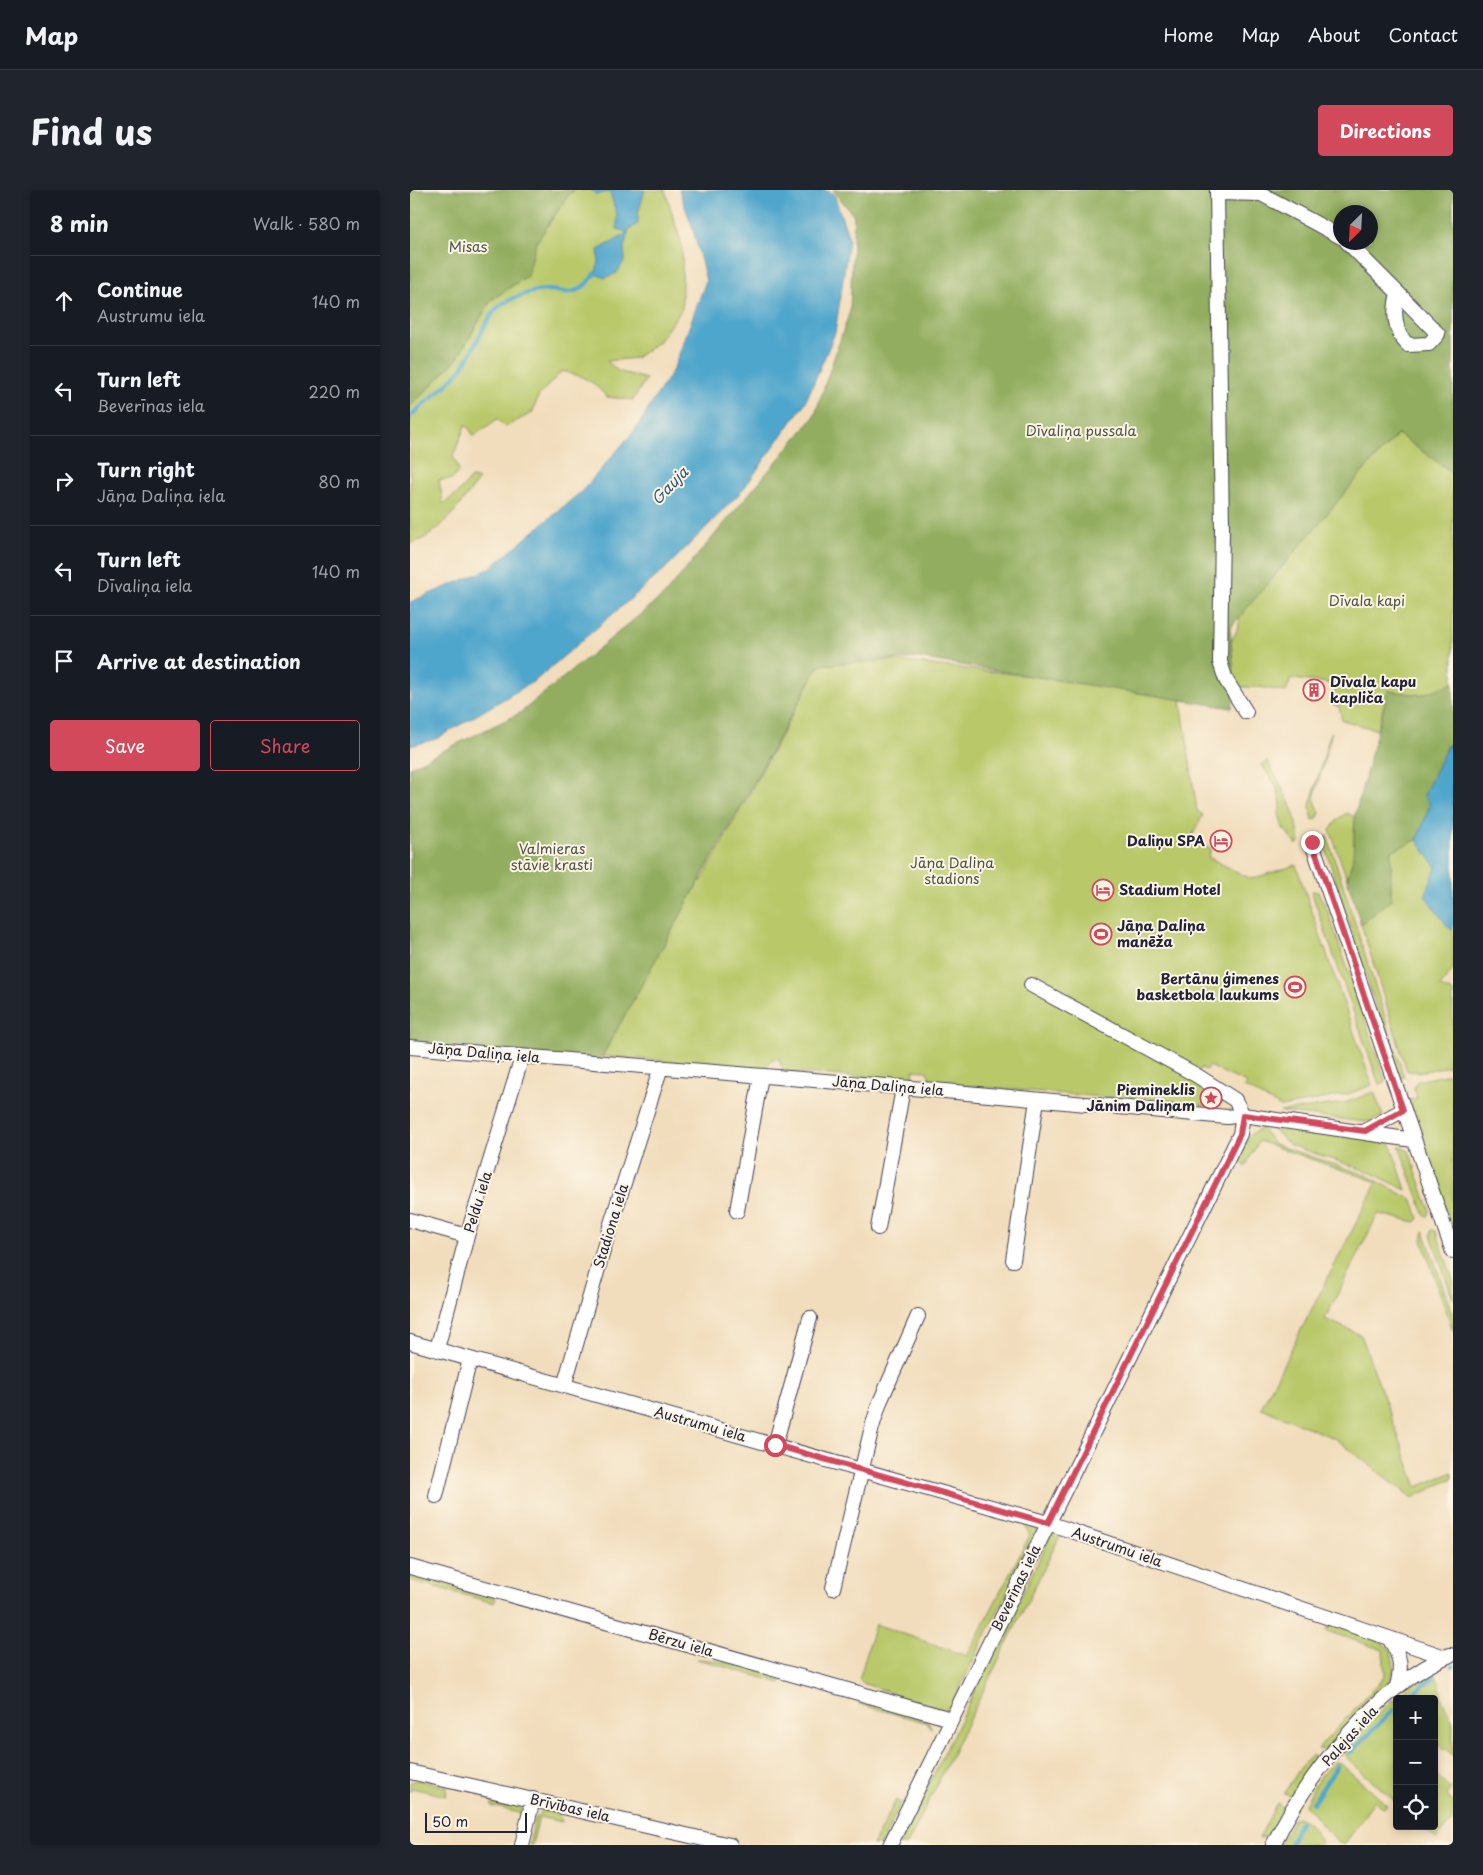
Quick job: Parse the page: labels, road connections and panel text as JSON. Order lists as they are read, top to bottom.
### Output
{
  "streets": {
    "street": [
      "Jāņa Daliņa iela",
      "Peldu iela",
      "Stadiona iela",
      "Austrumu iela",
      "Beverīnas iela",
      "Bērzu iela",
      "Palejas iela",
      "Brīvības iela"
    ]
  },
  "crossings": [
    ["Jāņa Daliņa iela", "Peldu iela"],
    ["Jāņa Daliņa iela", "Stadiona iela"],
    ["Jāņa Daliņa iela", "Beverīnas iela"],
    ["Peldu iela", "Austrumu iela"],
    ["Stadiona iela", "Austrumu iela"],
    ["Austrumu iela", "Beverīnas iela"],
    ["Austrumu iela", "Palejas iela"],
    ["Beverīnas iela", "Bērzu iela"]
  ],
  "water": ["Gauja"],
  "parks": [
    "Misas",
    "Dīvaliņa pussala",
    "Dīvala kapi",
    "Valmieras stāvie krasti",
    "Jāņa Daliņa stadions"
  ],
  "places": {
    "building": ["Dīvala kapu kapliča"],
    "hotel": ["Daliņu SPA", "Stadium Hotel"],
    "sports": ["Jāņa Daliņa manēža", "Bertānu ģimenes basketbola laukums"],
    "place": ["Piemineklis Jānim Daliņam"]
  },
  "scale_bar": "50 m",
  "north": "bottom left",
  "page": {
    "header": "Map",
    "nav": [
      "Home",
      "Map",
      "About",
      "Contact"
    ],
    "title": "Find us",
    "buttons": [
      "Directions",
      ["Save", "Share"]
    ],
    "heading": ["8 min", "Walk · 580 m"],
    "list": [
      ["Continue", "Austrumu iela", "140 m"],
      ["Turn left", "Beverīnas iela", "220 m"],
      ["Turn right", "Jāņa Daliņa iela", "80 m"],
      ["Turn left", "Dīvaliņa iela", "140 m"],
      "Arrive at destination"
    ],
    "map_buttons": ["+", "−"],
    "scale": "50 m"
  }
}
